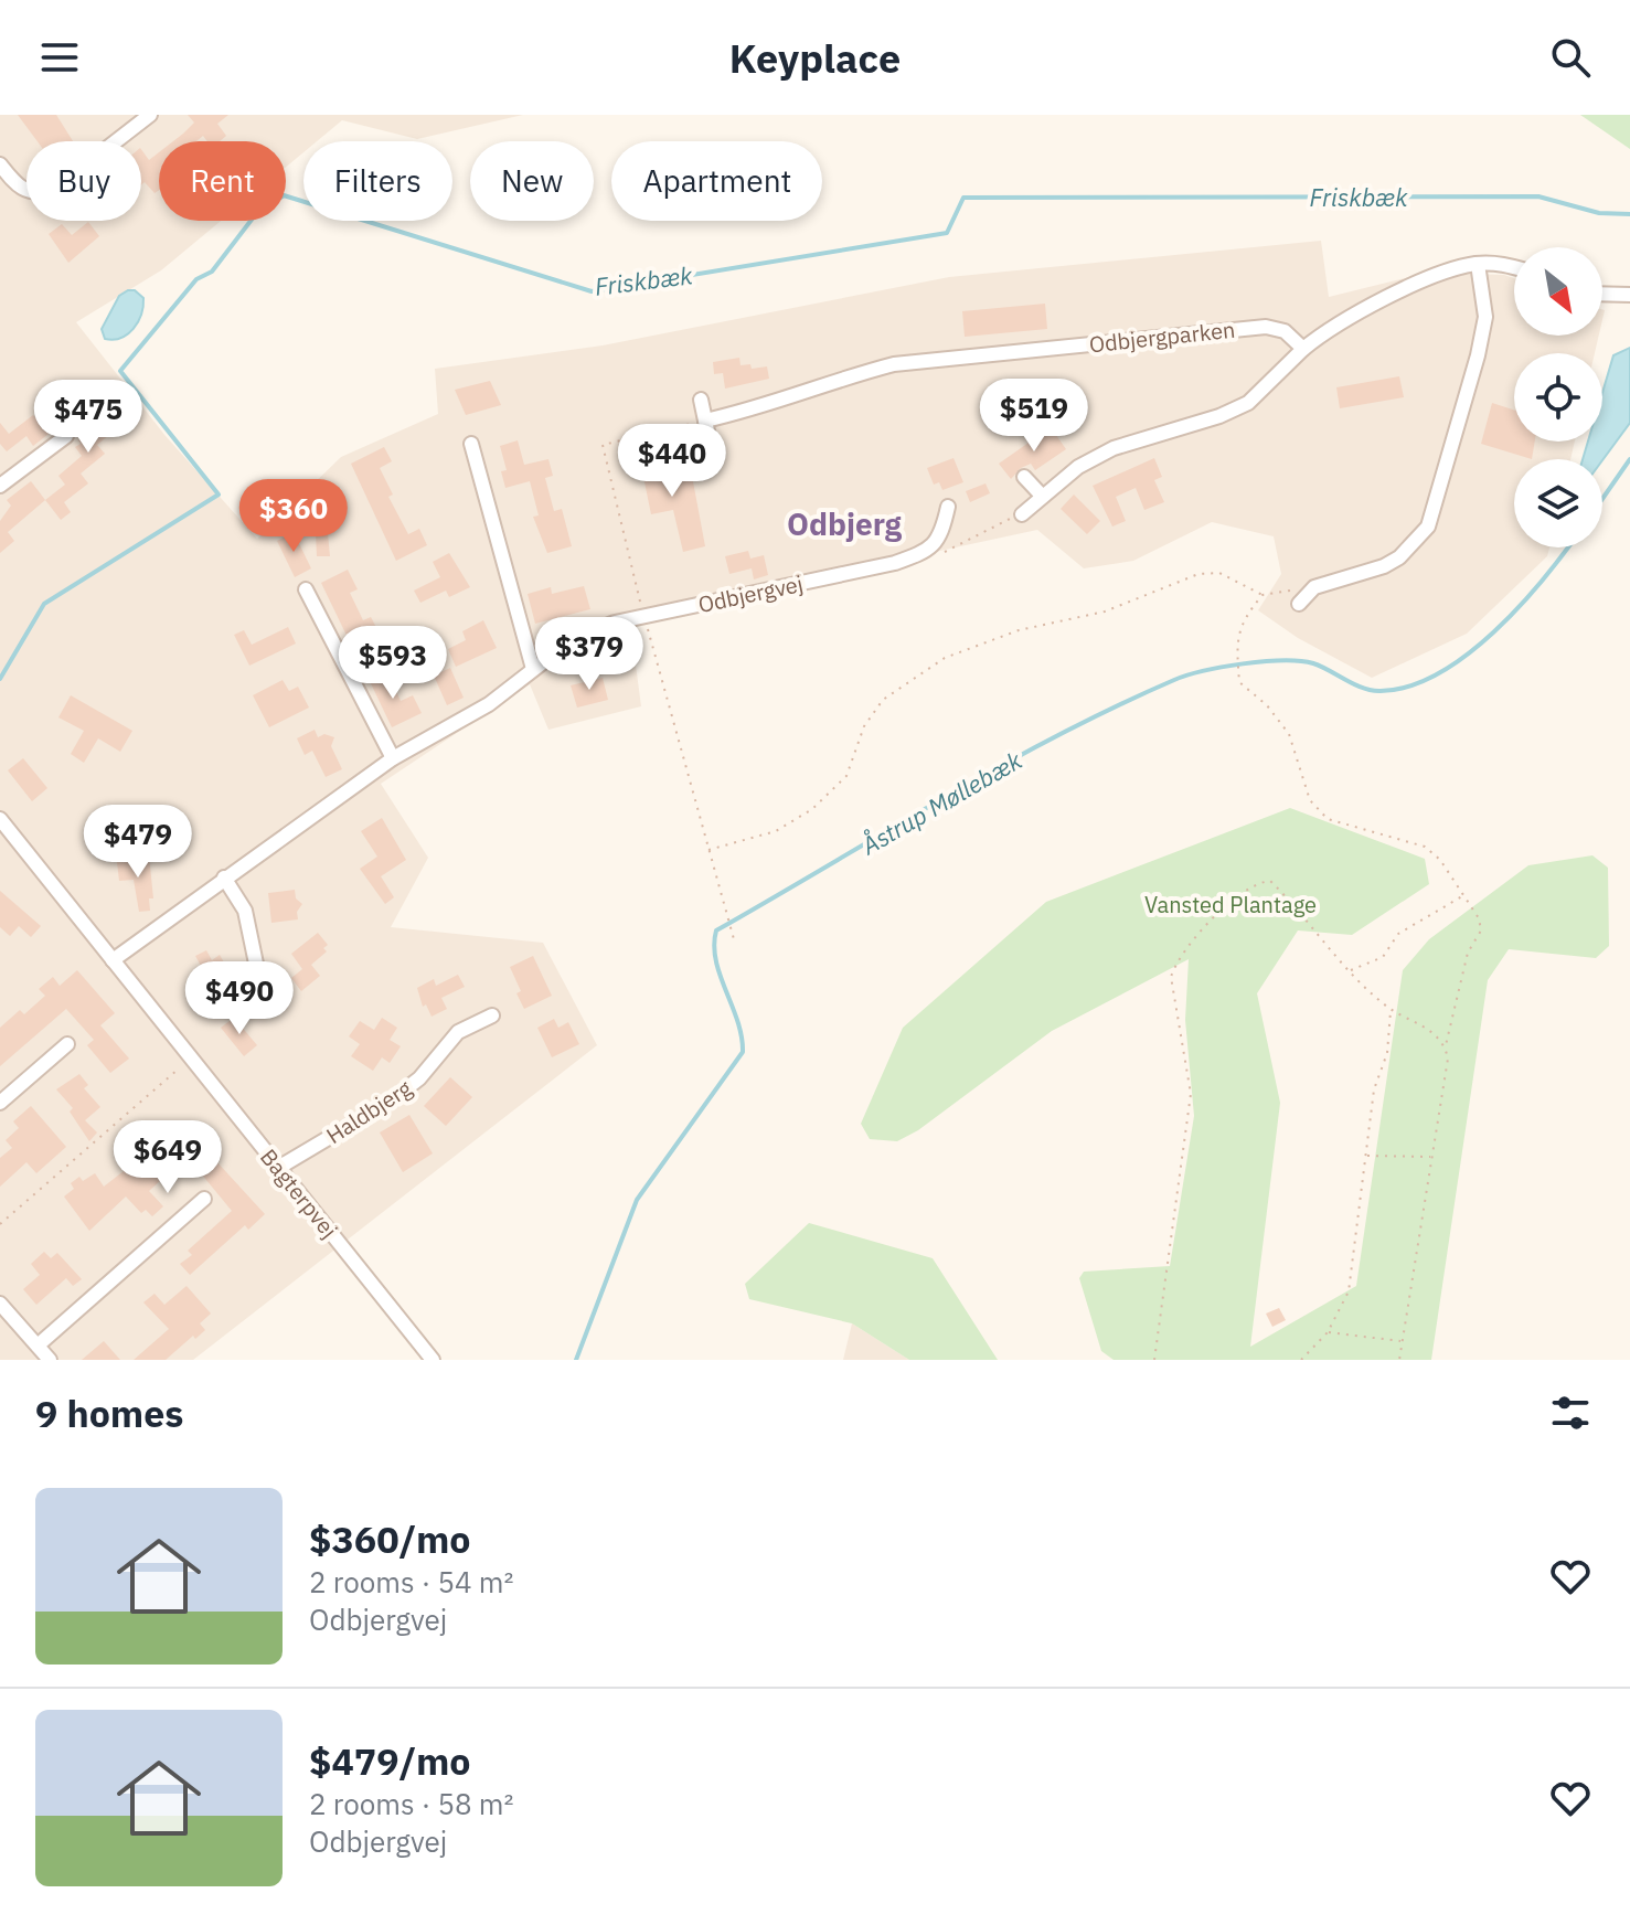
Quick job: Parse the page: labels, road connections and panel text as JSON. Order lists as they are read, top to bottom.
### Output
{
  "streets": {
    "street": [
      "Odbjergparken",
      "Odbjergvej",
      "Haldbjerg",
      "Bagterpvej"
    ]
  },
  "crossings": [
    ["Odbjergvej", "Bagterpvej"],
    ["Haldbjerg", "Bagterpvej"]
  ],
  "districts": ["Odbjerg"],
  "water": ["Friskbæk", "Åstrup Møllebæk"],
  "parks": ["Vansted Plantage"],
  "north": "bottom right",
  "page": {
    "header": "Keyplace",
    "chip": [
      "Buy",
      "Rent",
      "Filters",
      "New",
      "Apartment"
    ],
    "price": [
      "$519",
      "$475",
      "$440",
      "$360",
      "$379",
      "$593",
      "$479",
      "$490",
      "$649"
    ],
    "heading": "9 homes",
    "list": [
      {
        "name": "$360/mo",
        "note": "2 rooms · 54 m² · Odbjergvej"
      },
      {
        "name": "$479/mo",
        "note": "2 rooms · 58 m² · Odbjergvej"
      }
    ]
  }
}
